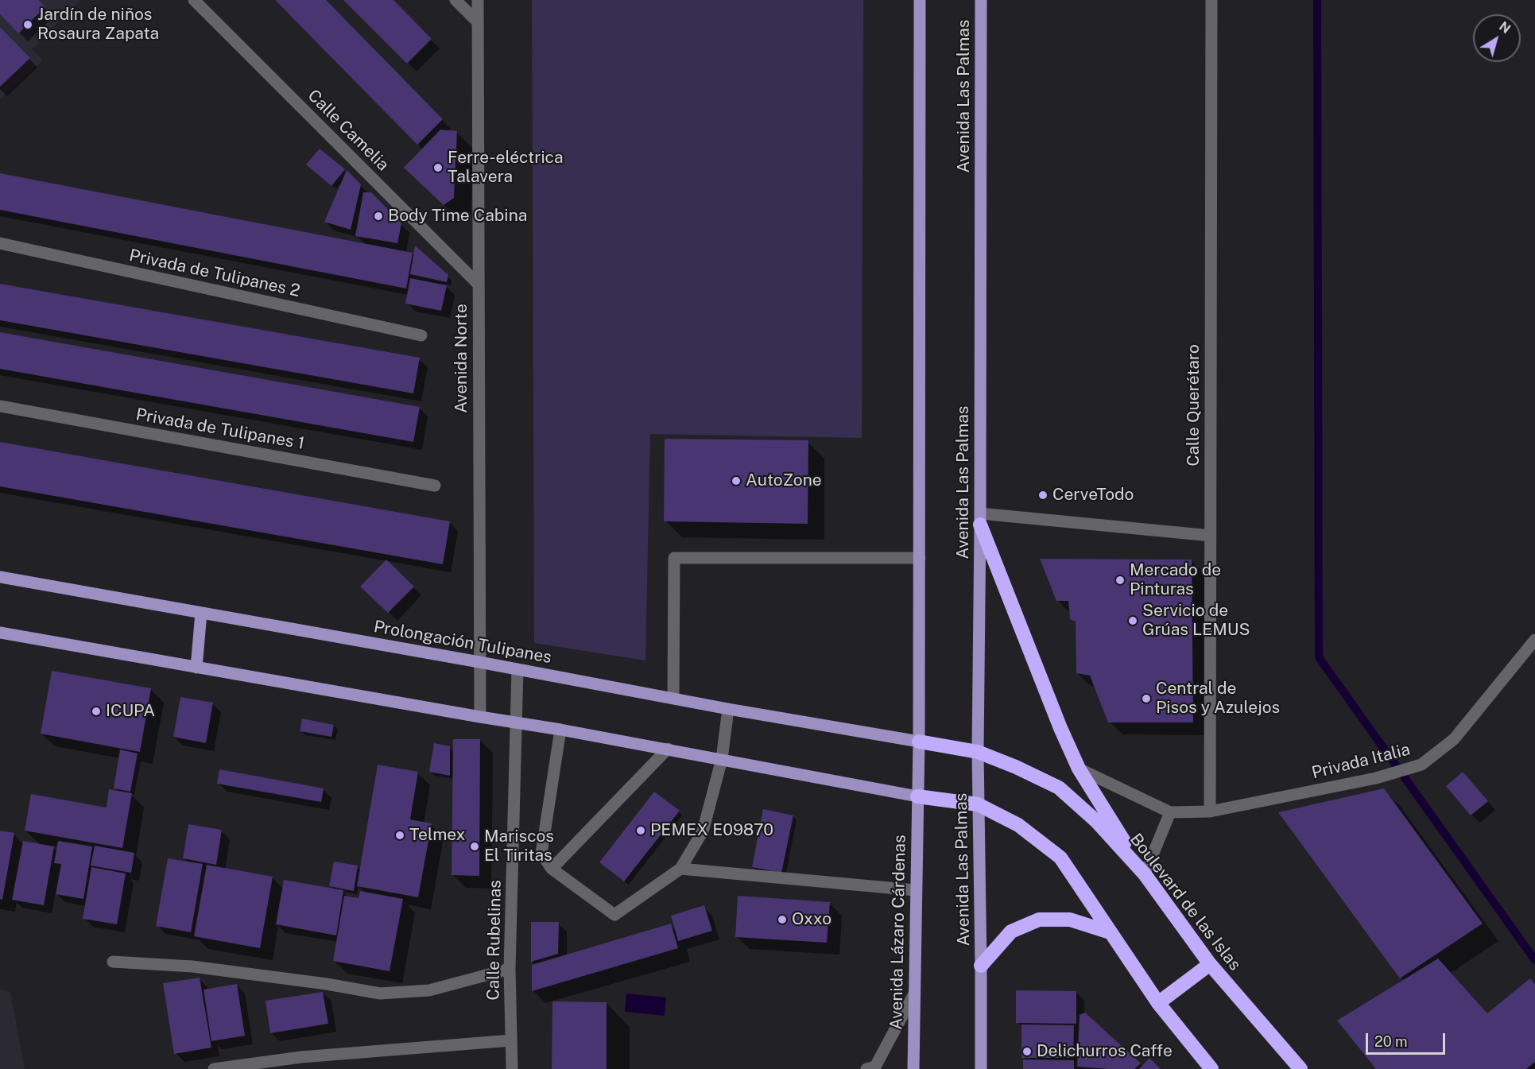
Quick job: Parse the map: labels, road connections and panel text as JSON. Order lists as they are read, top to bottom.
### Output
{
  "streets": {
    "highway": ["Boulevard de las Islas"],
    "main road": ["Avenida Las Palmas", "Prolongación Tulipanes", "Avenida Lázaro Cárdenas"],
    "street": [
      "Calle Camelia",
      "Privada de Tulipanes 2",
      "Avenida Norte",
      "Calle Querétaro",
      "Privada de Tulipanes 1",
      "Privada Italia",
      "Calle Rubelinas"
    ]
  },
  "crossings": [
    ["Avenida Las Palmas", "Boulevard de las Islas"],
    ["Calle Camelia", "Avenida Norte"],
    ["Avenida Norte", "Prolongación Tulipanes"],
    ["Calle Querétaro", "Privada Italia"],
    ["Prolongación Tulipanes", "Boulevard de las Islas"],
    ["Prolongación Tulipanes", "Calle Rubelinas"]
  ],
  "places": [
    "Jardín de niños Rosaura Zapata",
    "Ferre-eléctrica Talavera",
    "Body Time Cabina",
    "AutoZone",
    "CerveTodo",
    "Mercado de Pinturas",
    "Servicio de Grúas LEMUS",
    "Central de Pisos y Azulejos",
    "ICUPA",
    "PEMEX E09870",
    "Telmex",
    "Mariscos El Tiritas",
    "Oxxo",
    "Delichurros Caffe"
  ],
  "scale_bar": "20 m",
  "north": "top right"
}
